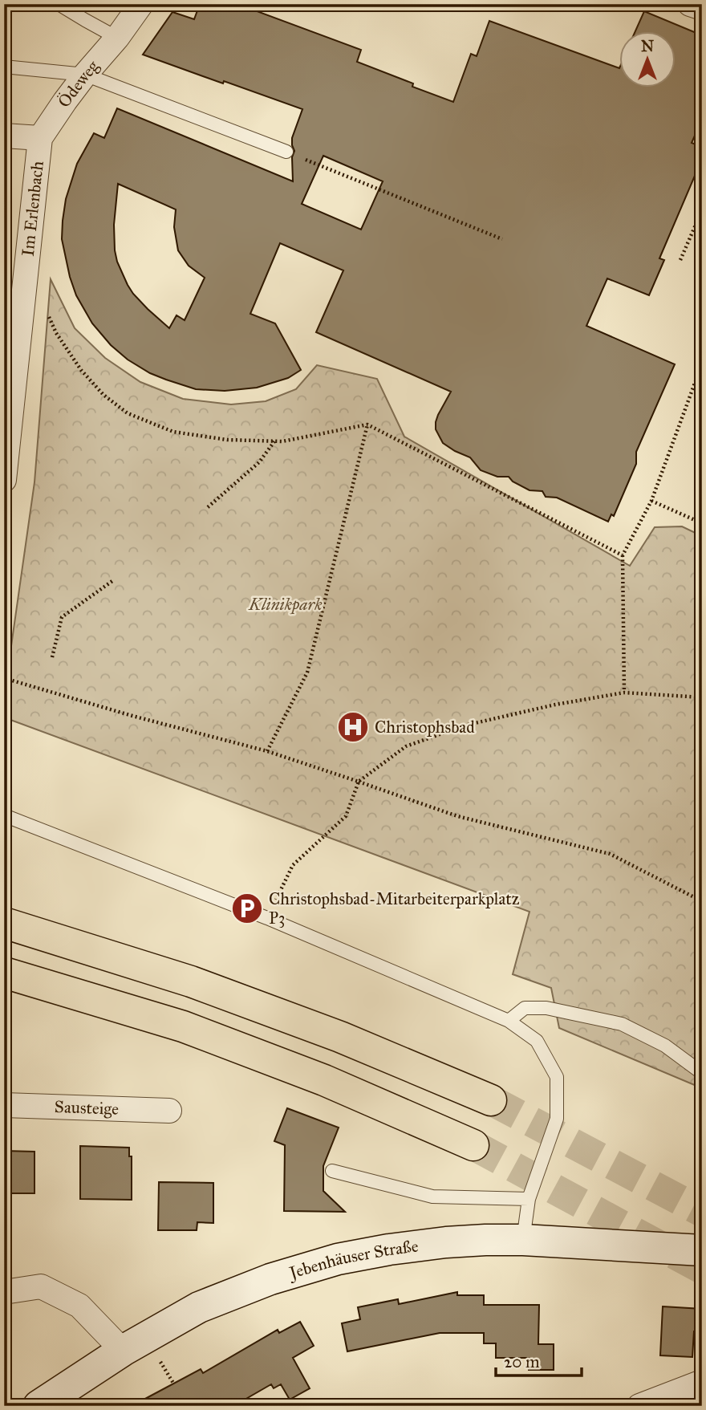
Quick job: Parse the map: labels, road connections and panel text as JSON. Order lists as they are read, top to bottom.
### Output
{
  "streets": {
    "main road": ["Jebenhäuser Straße"],
    "street": ["Ödeweg", "Im Erlenbach", "Sausteige"]
  },
  "crossings": [
    ["Ödeweg", "Im Erlenbach"]
  ],
  "parks": ["Klinikpark"],
  "places": {
    "hospital": ["Christophsbad"],
    "parking": ["Christophsbad-Mitarbeiterparkplatz P3"]
  },
  "scale_bar": "20 m",
  "north": "top"
}
